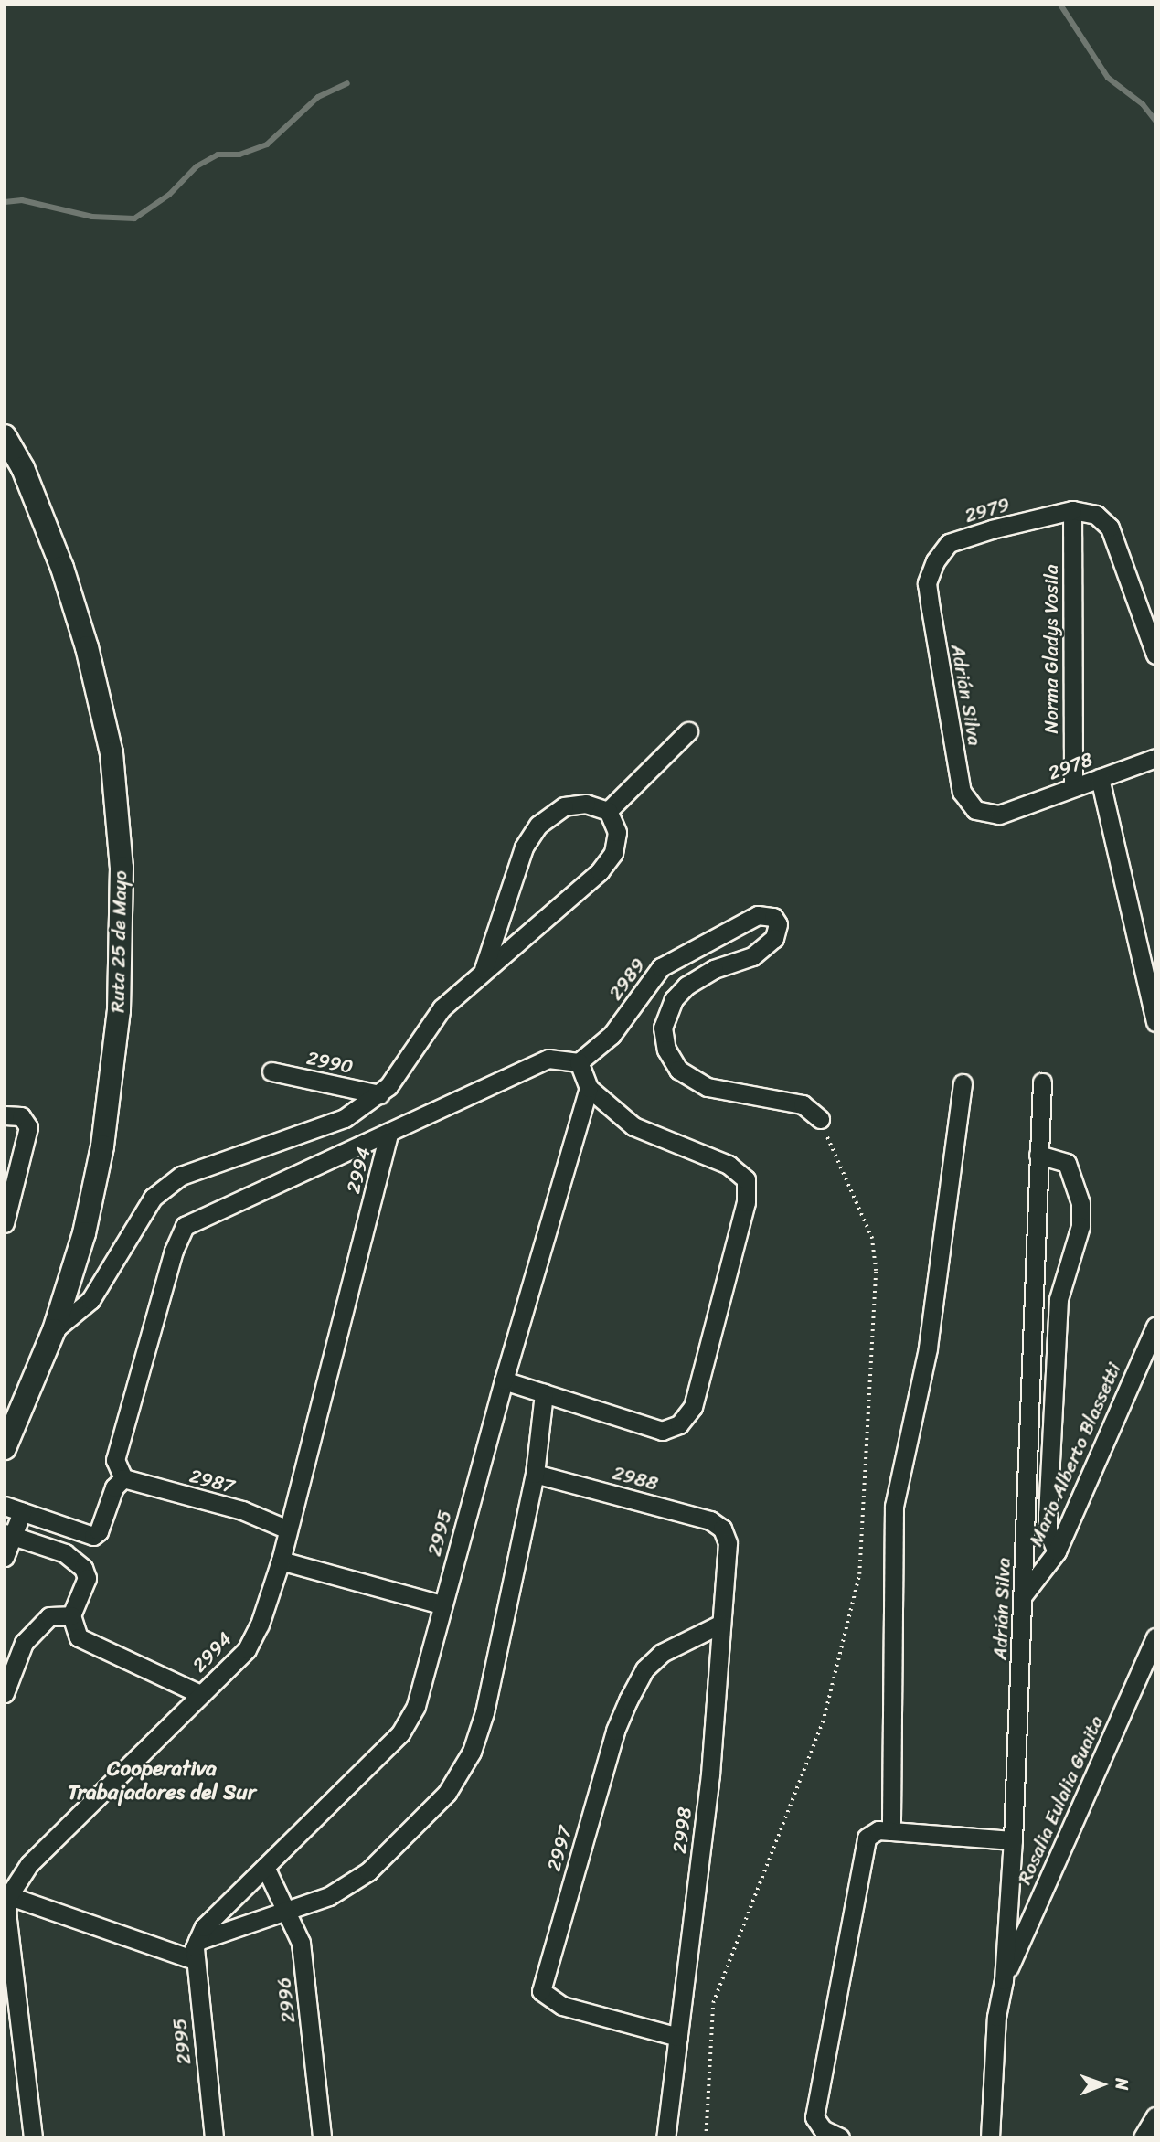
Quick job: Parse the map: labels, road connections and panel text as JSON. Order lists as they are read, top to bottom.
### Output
{
  "streets": {
    "main road": ["Ruta 25 de Mayo"],
    "street": [
      "2979",
      "Norma Gladys Vosila",
      "Adrián Silva",
      "2978",
      "2989",
      "2990",
      "2994",
      "Mario Alberto Blassetti",
      "2988",
      "2987",
      "2995",
      "Rosalia Eulalia Guaita",
      "2998",
      "2997",
      "2996"
    ]
  },
  "crossings": [
    ["2979", "Norma Gladys Vosila"],
    ["2979", "Adrián Silva"],
    ["Norma Gladys Vosila", "2978"],
    ["Adrián Silva", "2978"],
    ["Adrián Silva", "Mario Alberto Blassetti"],
    ["Adrián Silva", "Rosalia Eulalia Guaita"],
    ["2994", "2987"],
    ["2988", "2998"],
    ["2995", "2996"],
    ["2998", "2997"]
  ],
  "districts": ["Cooperativa Trabajadores del Sur"],
  "north": "right"
}
